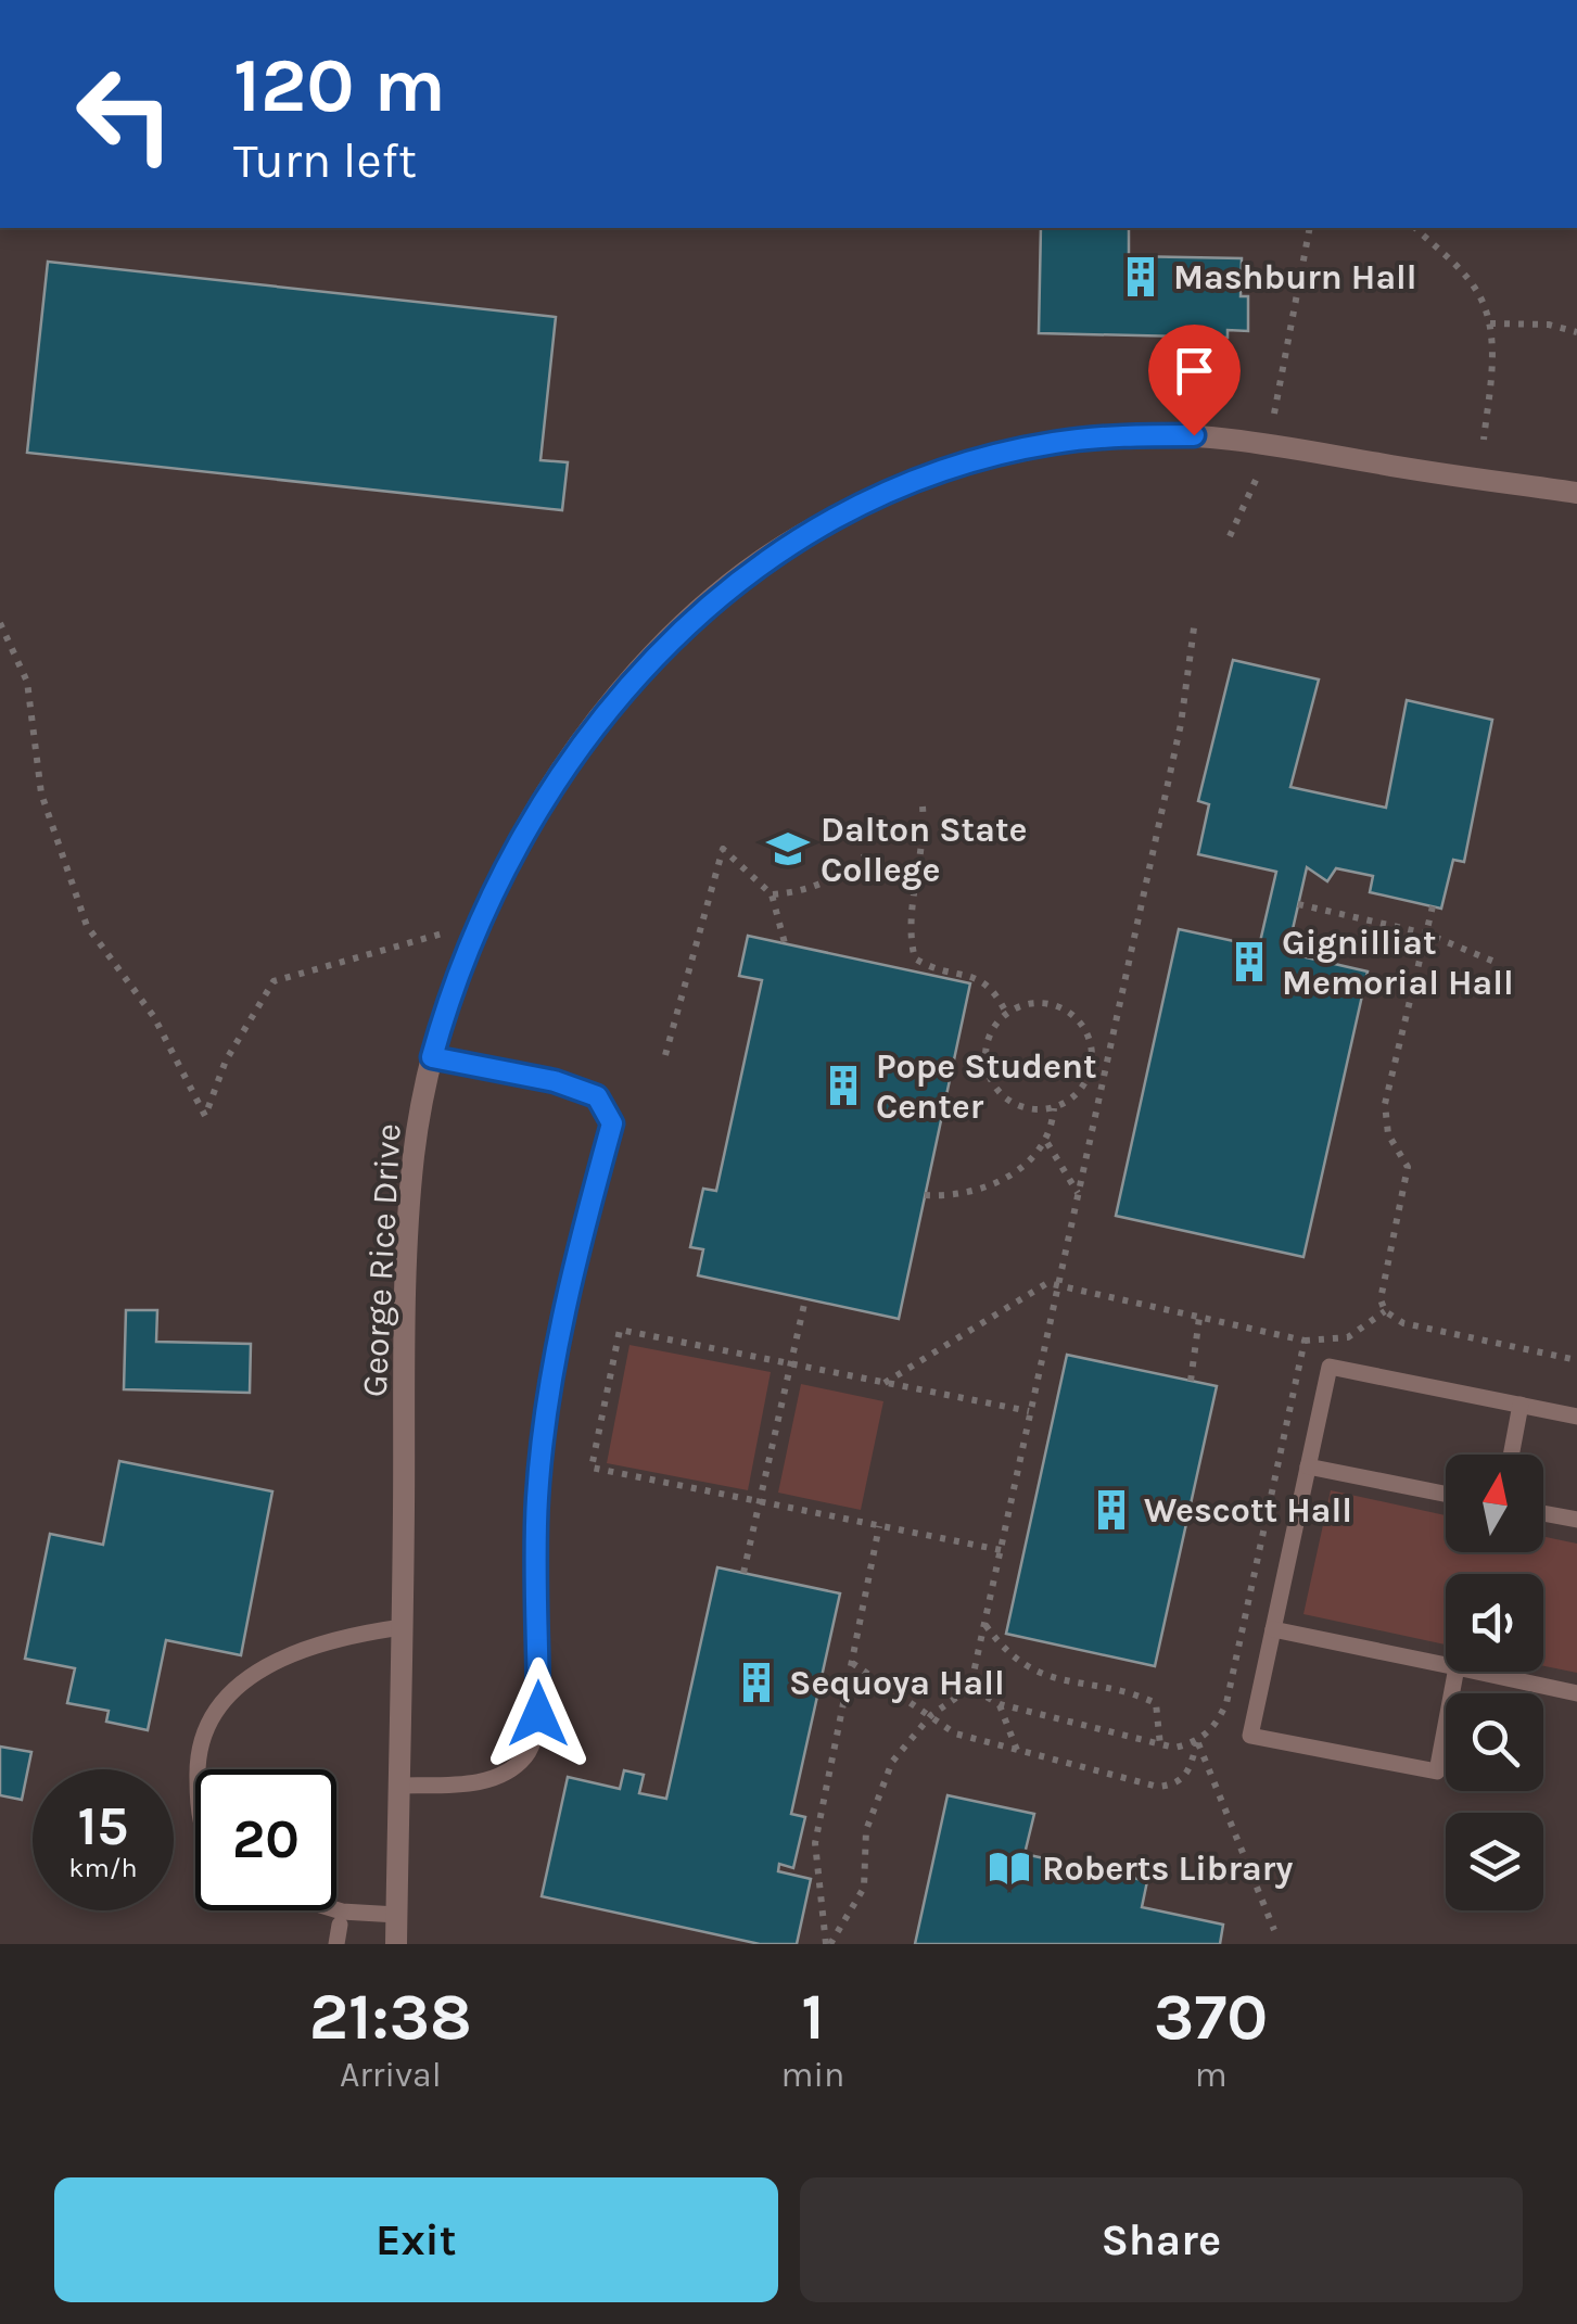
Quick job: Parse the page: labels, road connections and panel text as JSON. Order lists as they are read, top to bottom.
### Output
{
  "streets": {
    "street": ["George Rice Drive"]
  },
  "places": {
    "building": [
      "Mashburn Hall",
      "Gignilliat Memorial Hall",
      "Pope Student Center",
      "Wescott Hall",
      "Sequoya Hall"
    ],
    "school or university": ["Dalton State College"],
    "library": ["Roberts Library"]
  },
  "north": "top",
  "page": {
    "turn": ["120 m", "Turn left"],
    "speed": "15 km/h",
    "limit": "20",
    "eta": [
      "21:38",
      "Arrival",
      "1",
      "min",
      "370",
      "m"
    ],
    "buttons": ["Exit", "Share"]
  }
}
